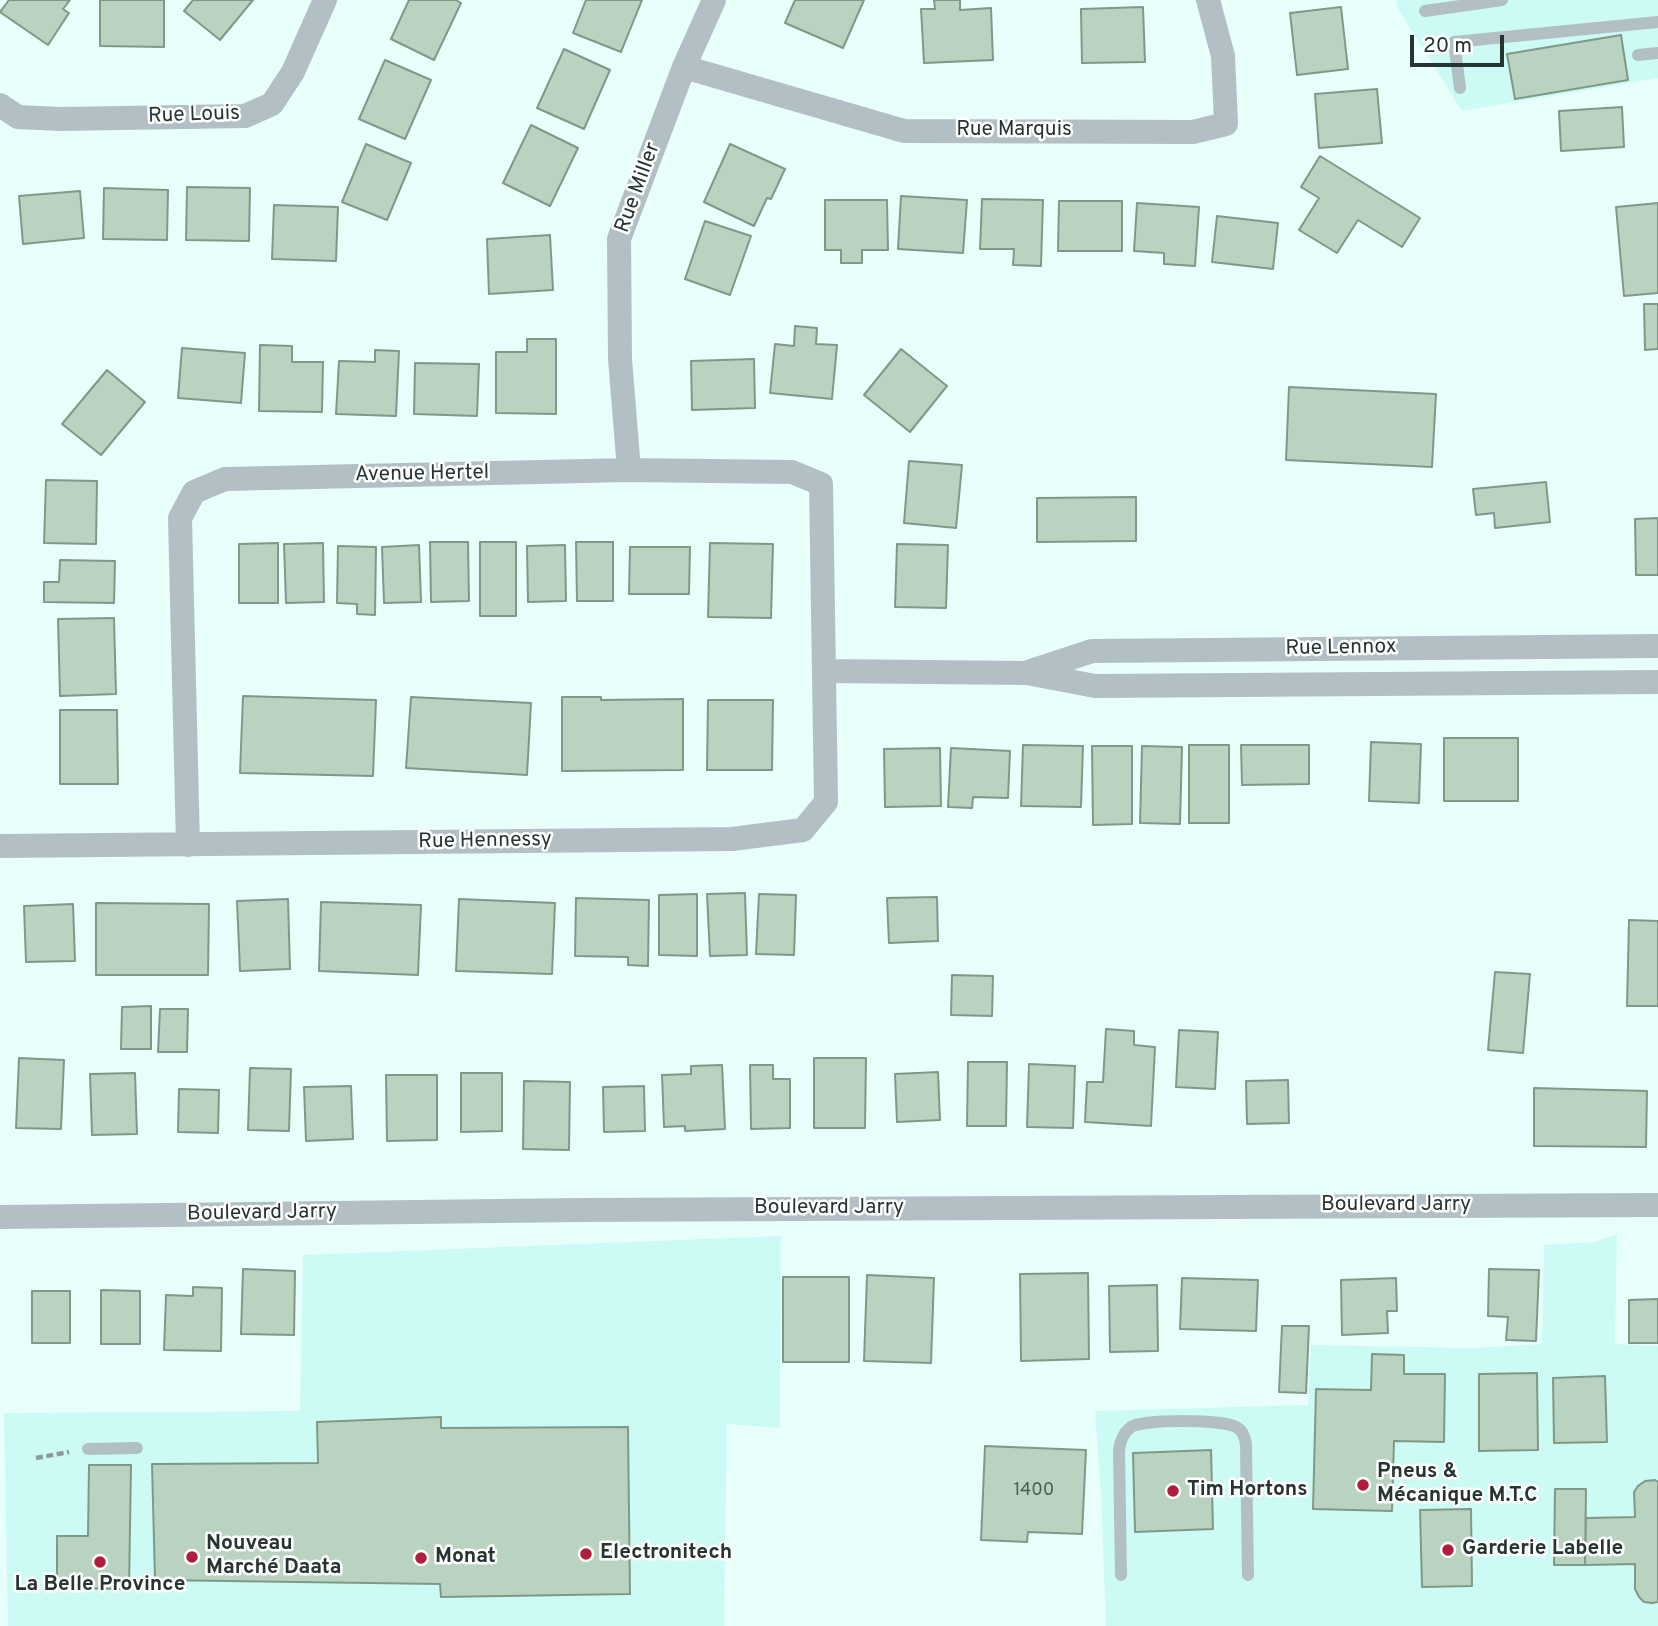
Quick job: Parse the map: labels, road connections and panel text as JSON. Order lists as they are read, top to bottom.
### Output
{
  "streets": {
    "street": [
      "Rue Louis",
      "Rue Marquis",
      "Rue Miller",
      "Avenue Hertel",
      "Rue Lennox",
      "Rue Hennessy",
      "Boulevard Jarry"
    ]
  },
  "crossings": [
    ["Rue Marquis", "Rue Miller"],
    ["Rue Miller", "Avenue Hertel"],
    ["Avenue Hertel", "Rue Lennox"],
    ["Avenue Hertel", "Rue Hennessy"],
    ["Rue Lennox", "Rue Hennessy"]
  ],
  "places": [
    "Pneus & Mécanique M.T.C",
    "Tim Hortons",
    "Garderie Labelle",
    "Electronitech",
    "Nouveau Marché Daata",
    "Monat",
    "La Belle Province"
  ],
  "house_numbers": ["1400"],
  "scale_bar": "20 m"
}
